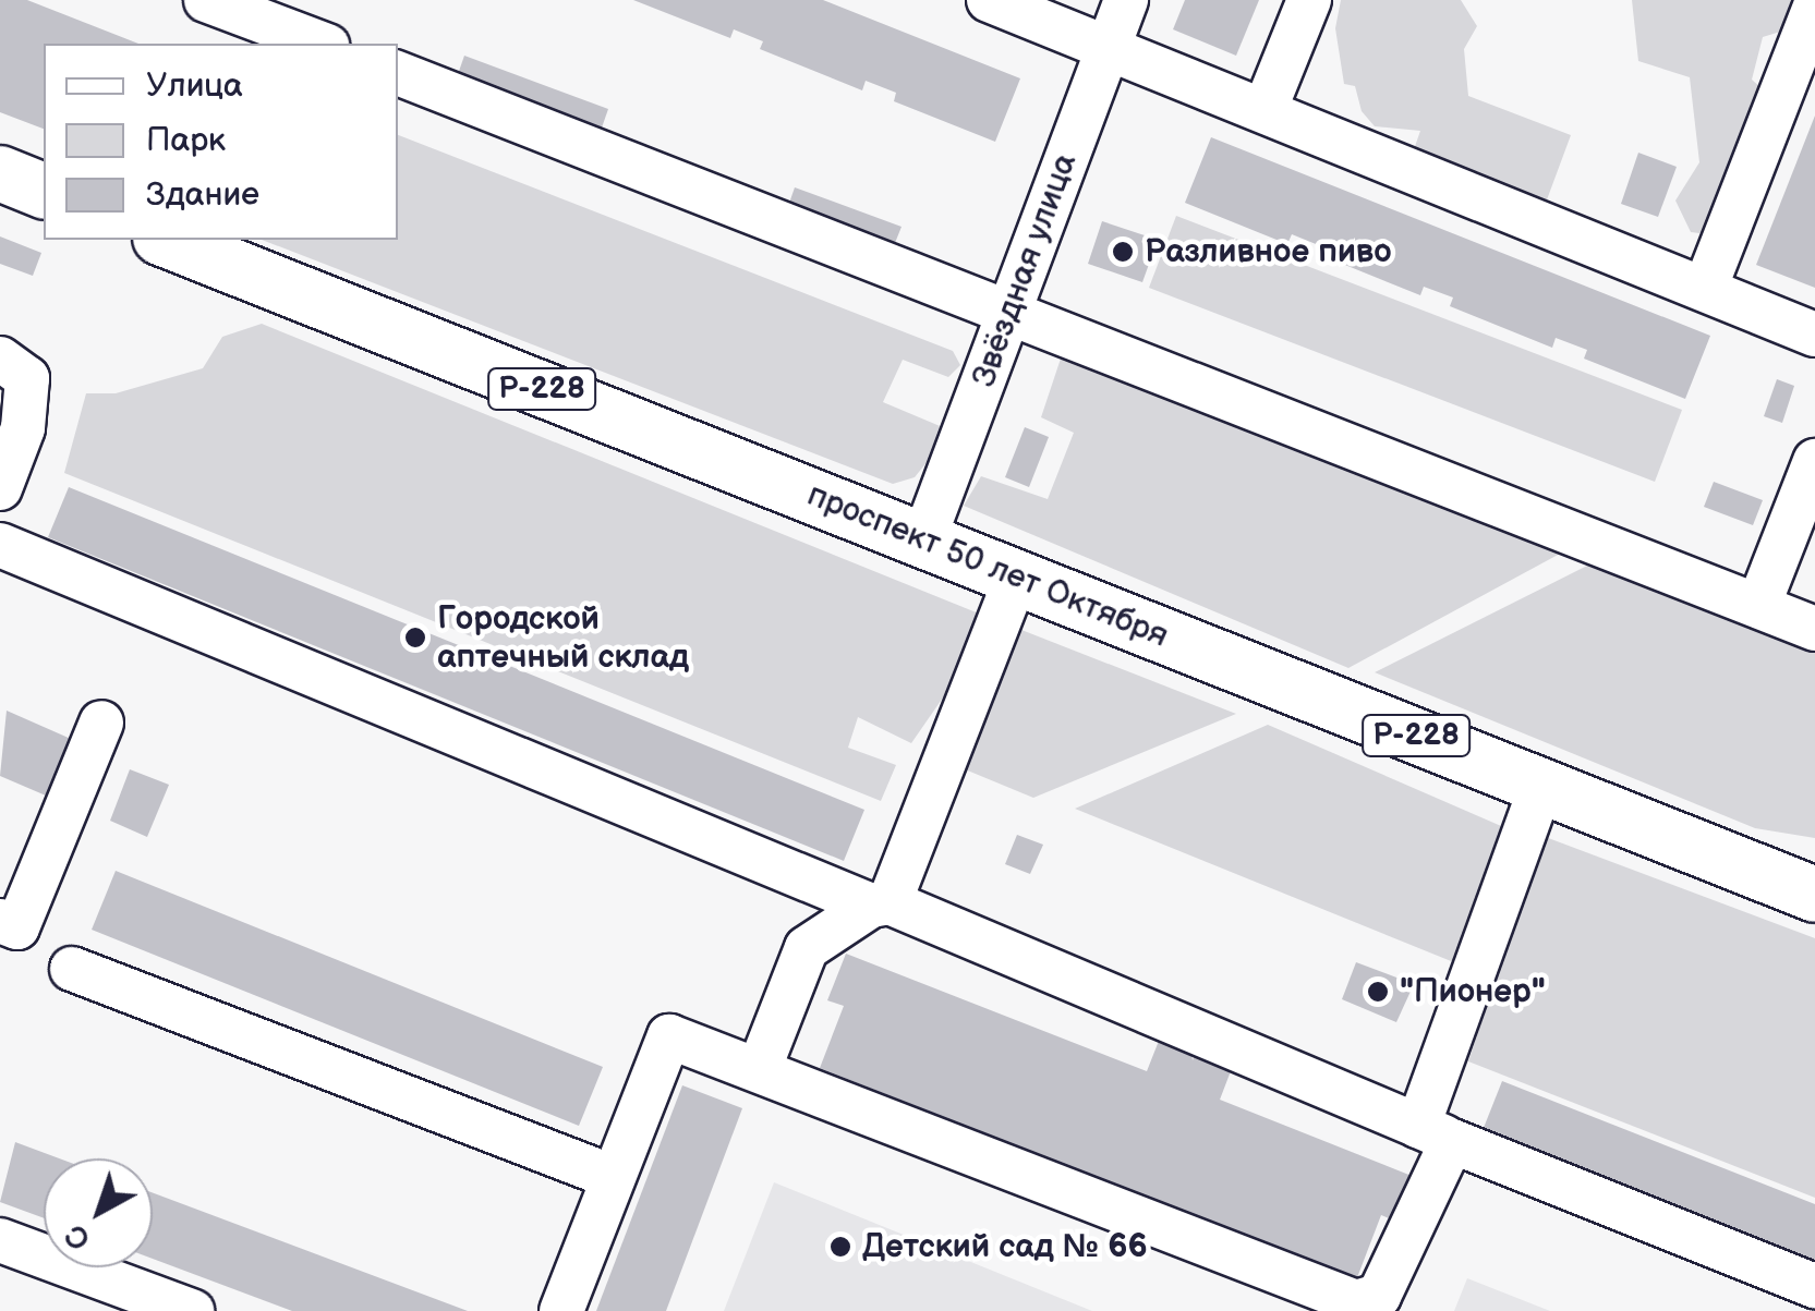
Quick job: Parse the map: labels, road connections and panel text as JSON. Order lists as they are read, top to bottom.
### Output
{
  "streets": {
    "main road": ["Р-228", "проспект 50 лет Октября"],
    "street": ["Звёздная улица"]
  },
  "crossings": [
    ["Звёздная улица", "проспект 50 лет Октября"]
  ],
  "places": [
    "Разливное пиво",
    "Городской аптечный склад",
    "\"Пионер\"",
    "Детский сад № 66"
  ],
  "legend": ["Улица", "Парк", "Здание"],
  "north": "bottom left"
}
